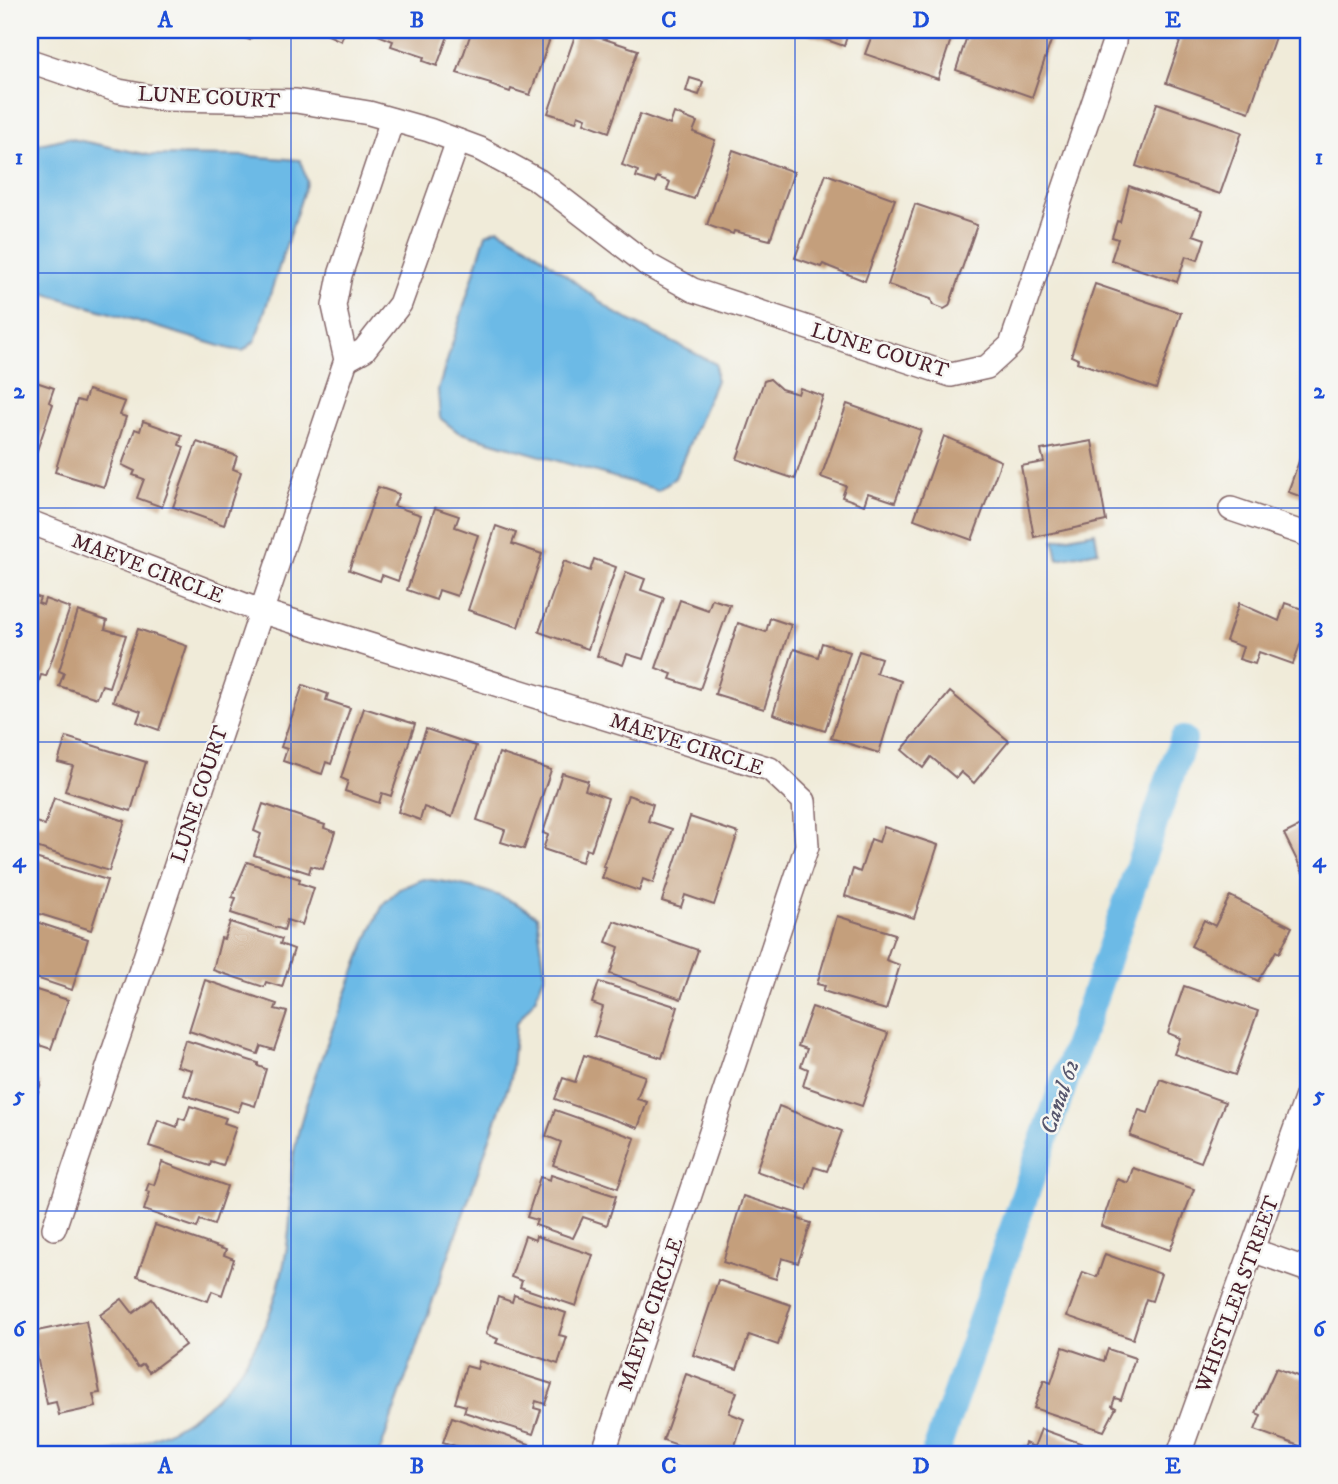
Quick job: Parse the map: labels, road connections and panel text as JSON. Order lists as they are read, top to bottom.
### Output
{
  "streets": {
    "street": ["LUNE COURT", "MAEVE CIRCLE", "WHISTLER STREET"]
  },
  "crossings": [
    ["LUNE COURT", "MAEVE CIRCLE"]
  ],
  "water": ["Canal 62"],
  "grid": {
    "columns": [
      "A",
      "B",
      "C",
      "D",
      "E"
    ],
    "rows": [
      "1",
      "2",
      "3",
      "4",
      "5",
      "6"
    ]
  }
}
